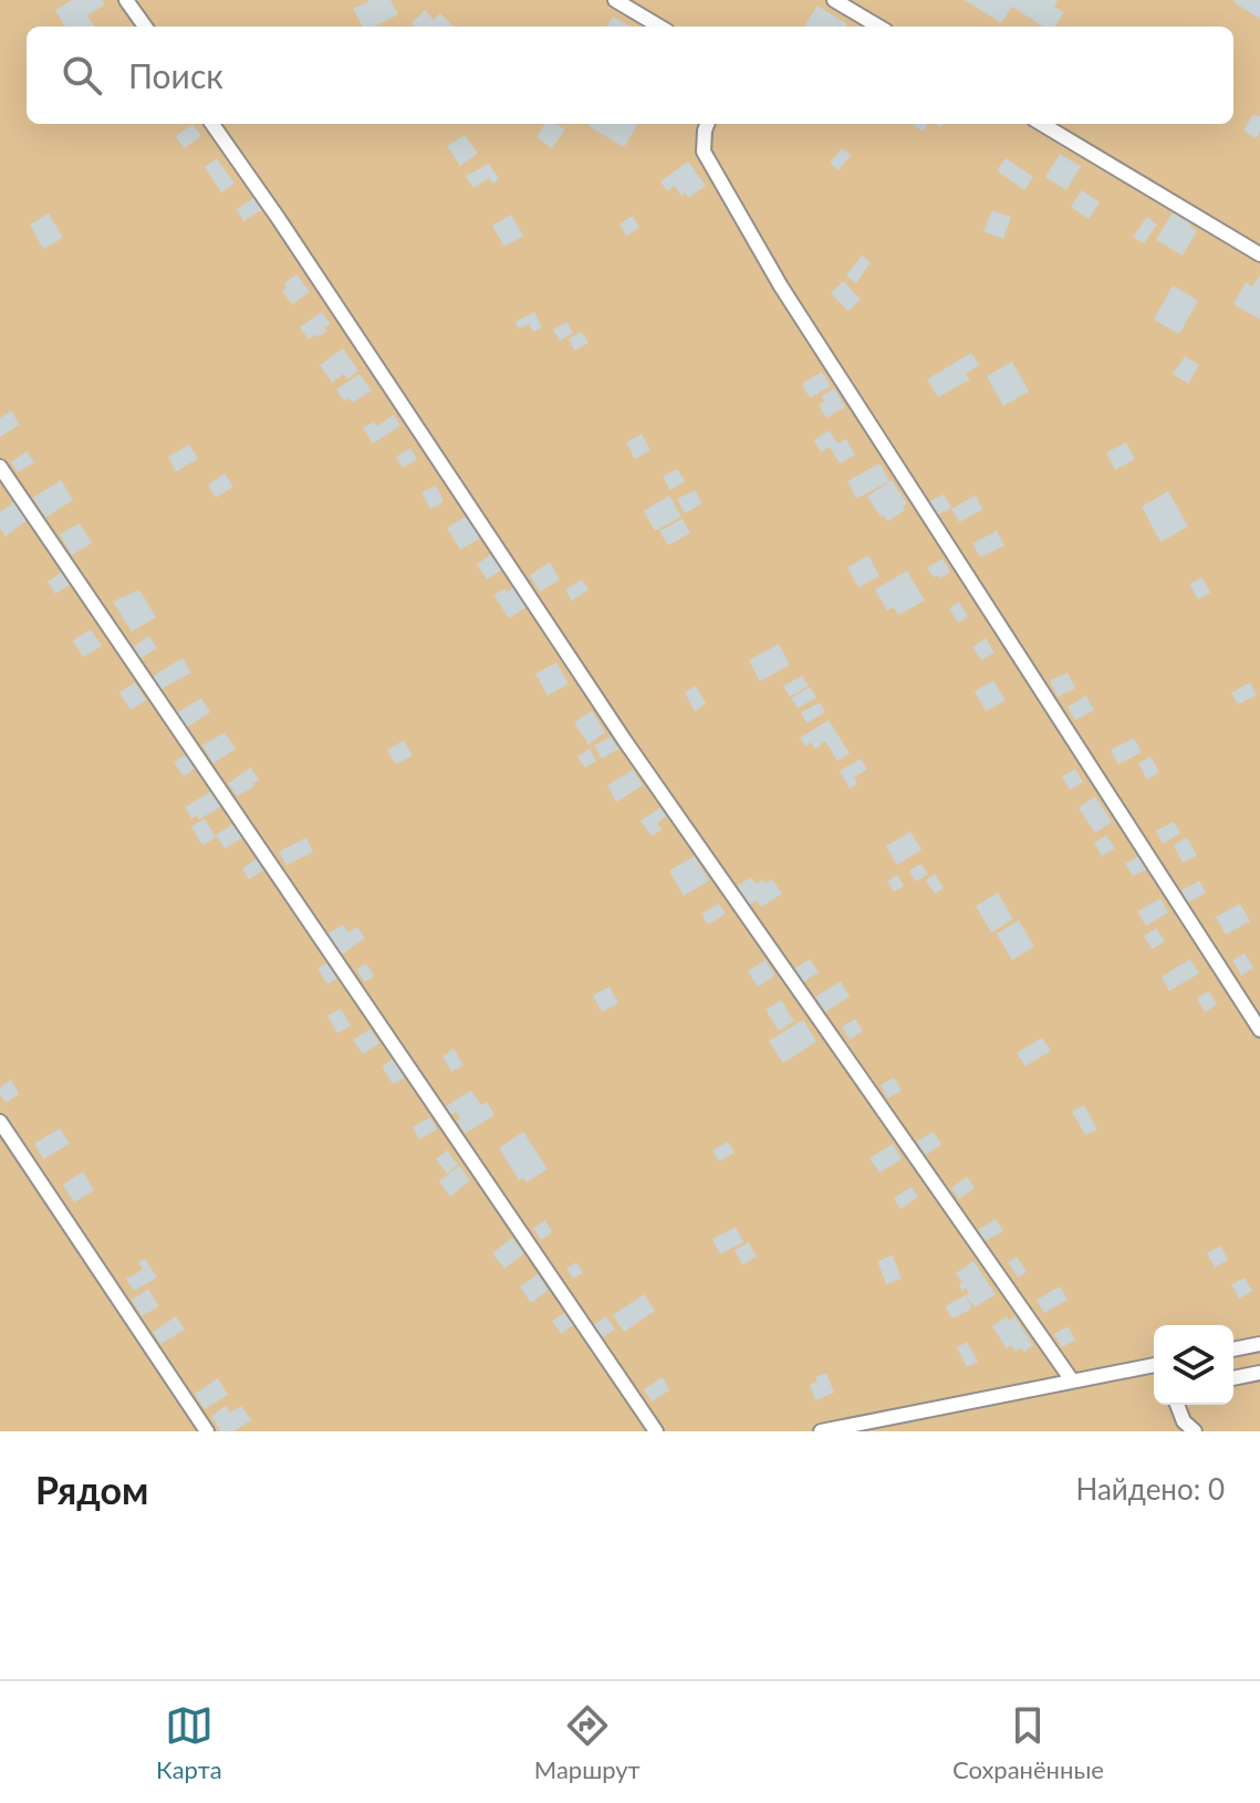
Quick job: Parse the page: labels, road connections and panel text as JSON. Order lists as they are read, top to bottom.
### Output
{
  "page": {
    "search": "Поиск",
    "heading": ["Рядом", "Найдено: 0"],
    "nav": ["Карта", "Маршрут", "Сохранённые"]
  }
}
